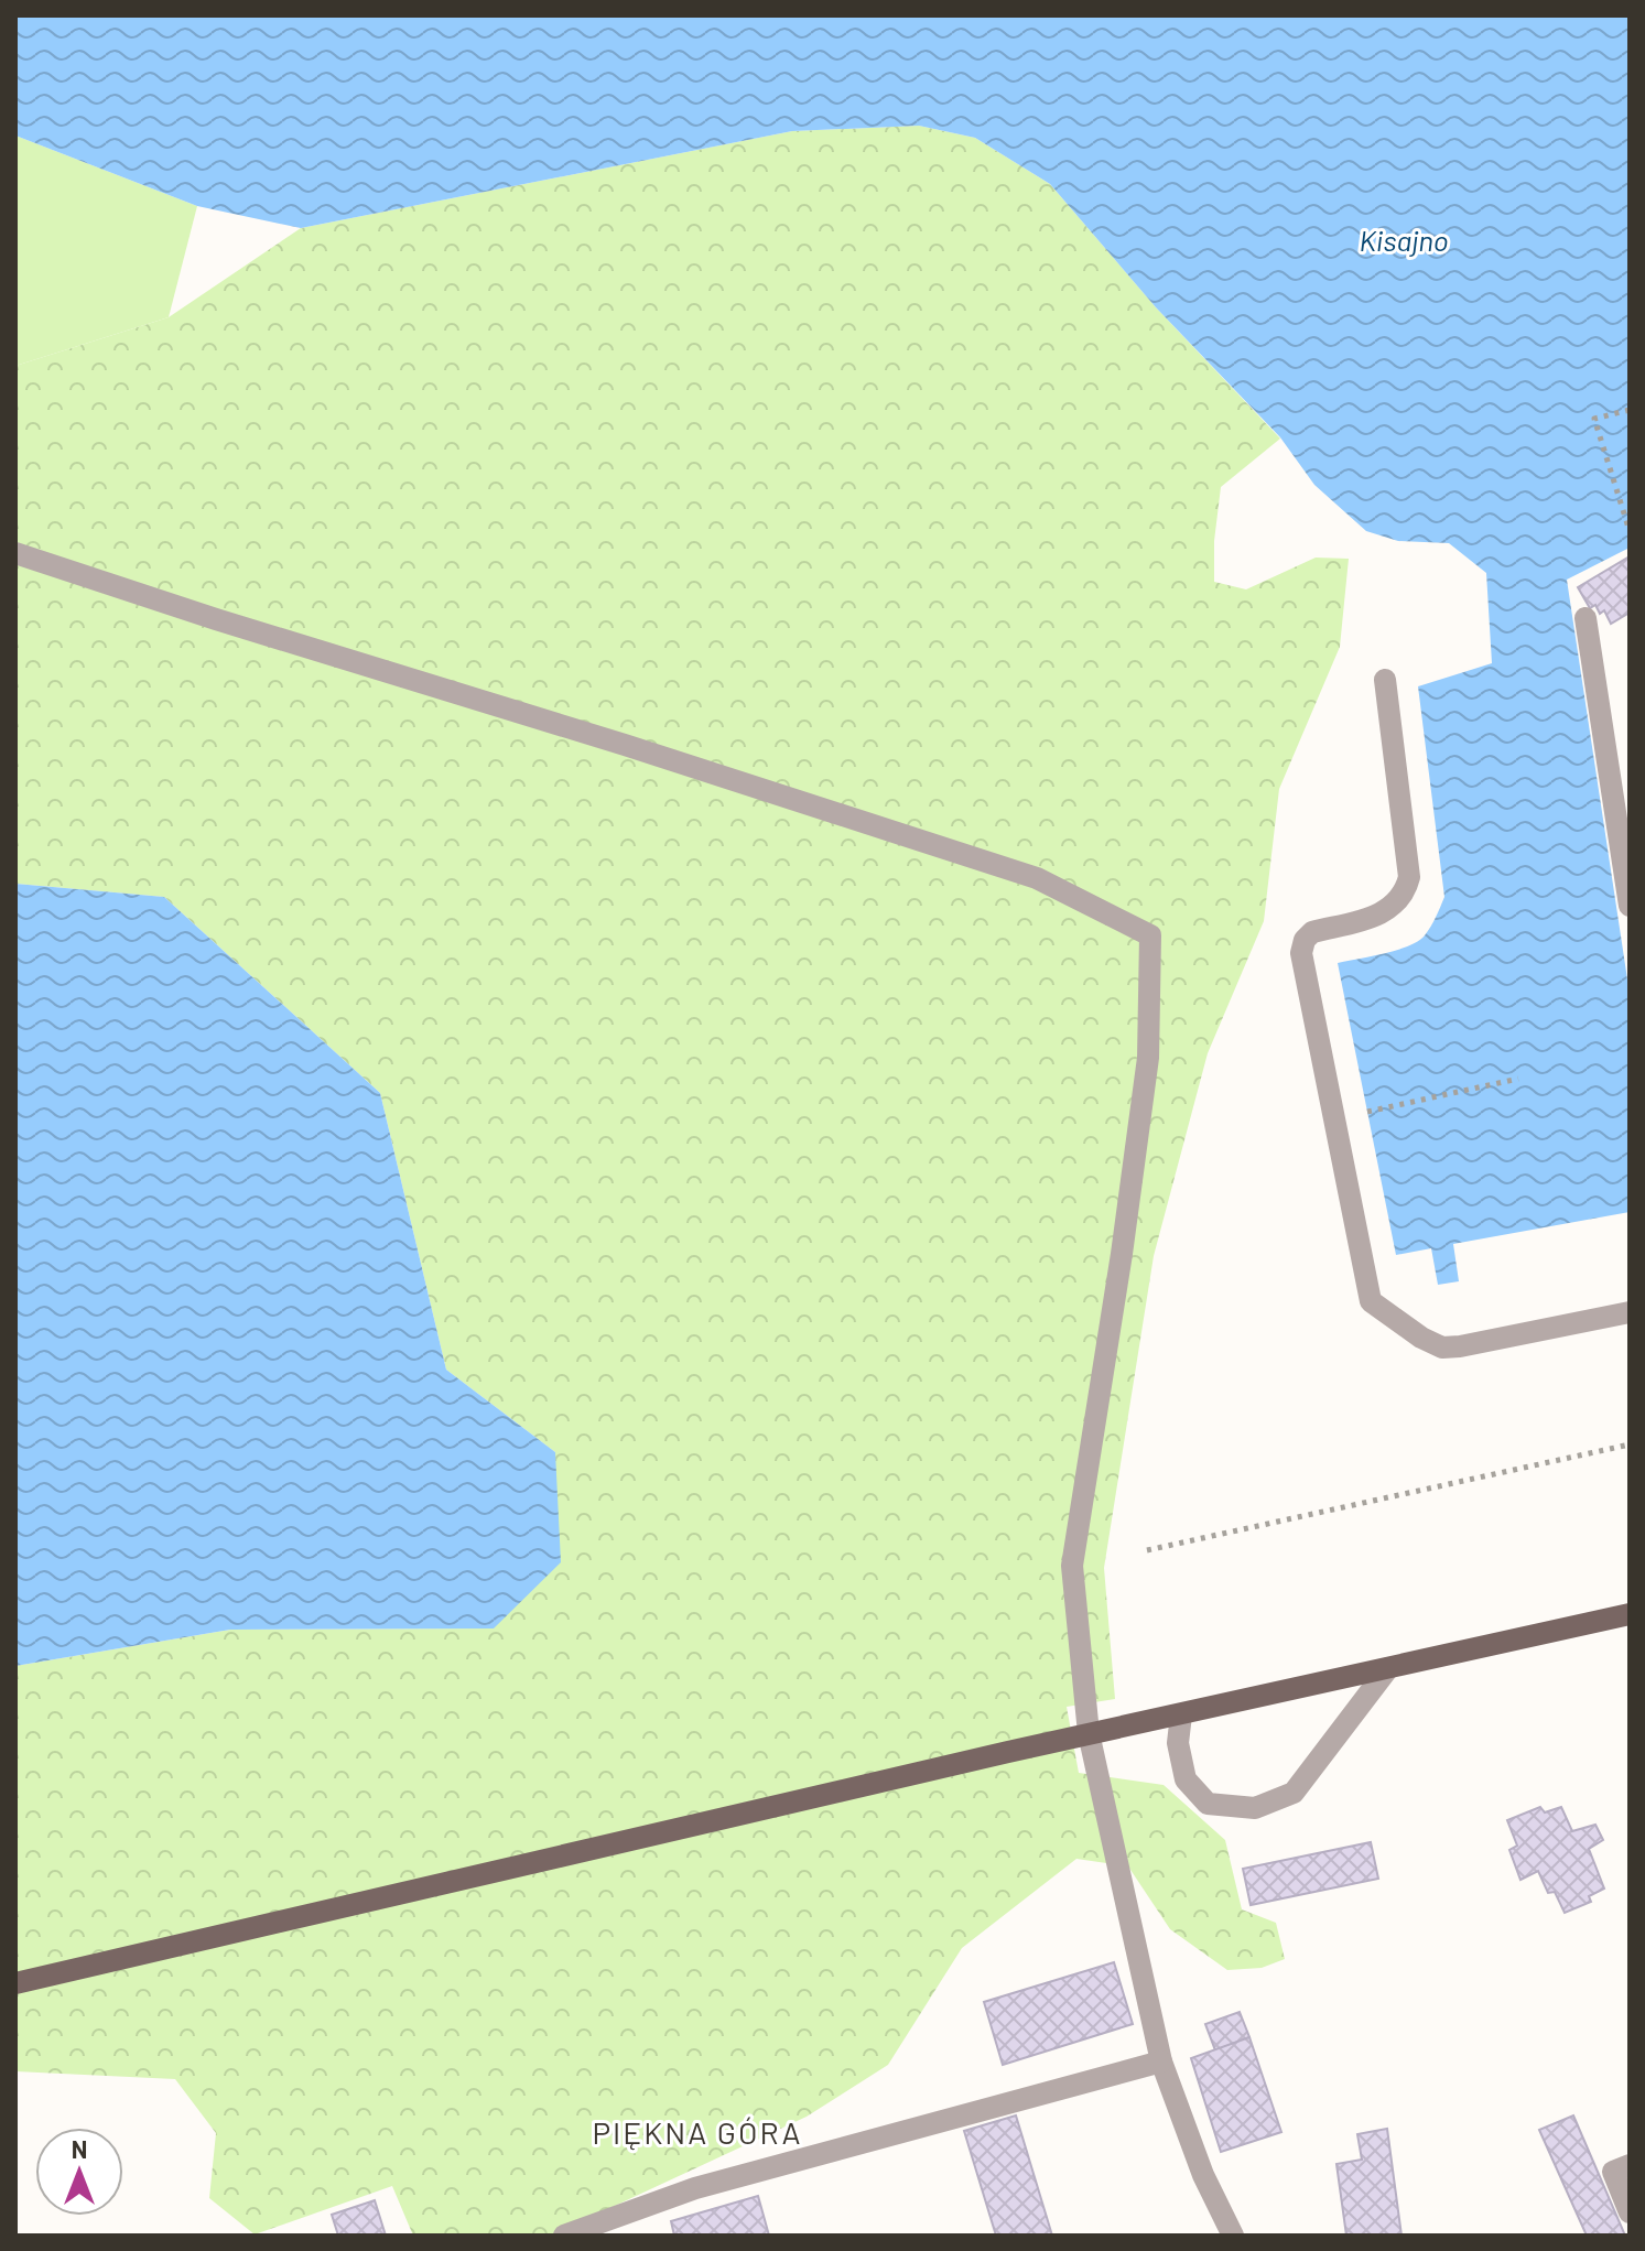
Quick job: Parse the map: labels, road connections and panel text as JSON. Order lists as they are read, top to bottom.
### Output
{
  "districts": ["PIĘKNA GÓRA"],
  "water": ["Kisajno"],
  "north": "top"
}
